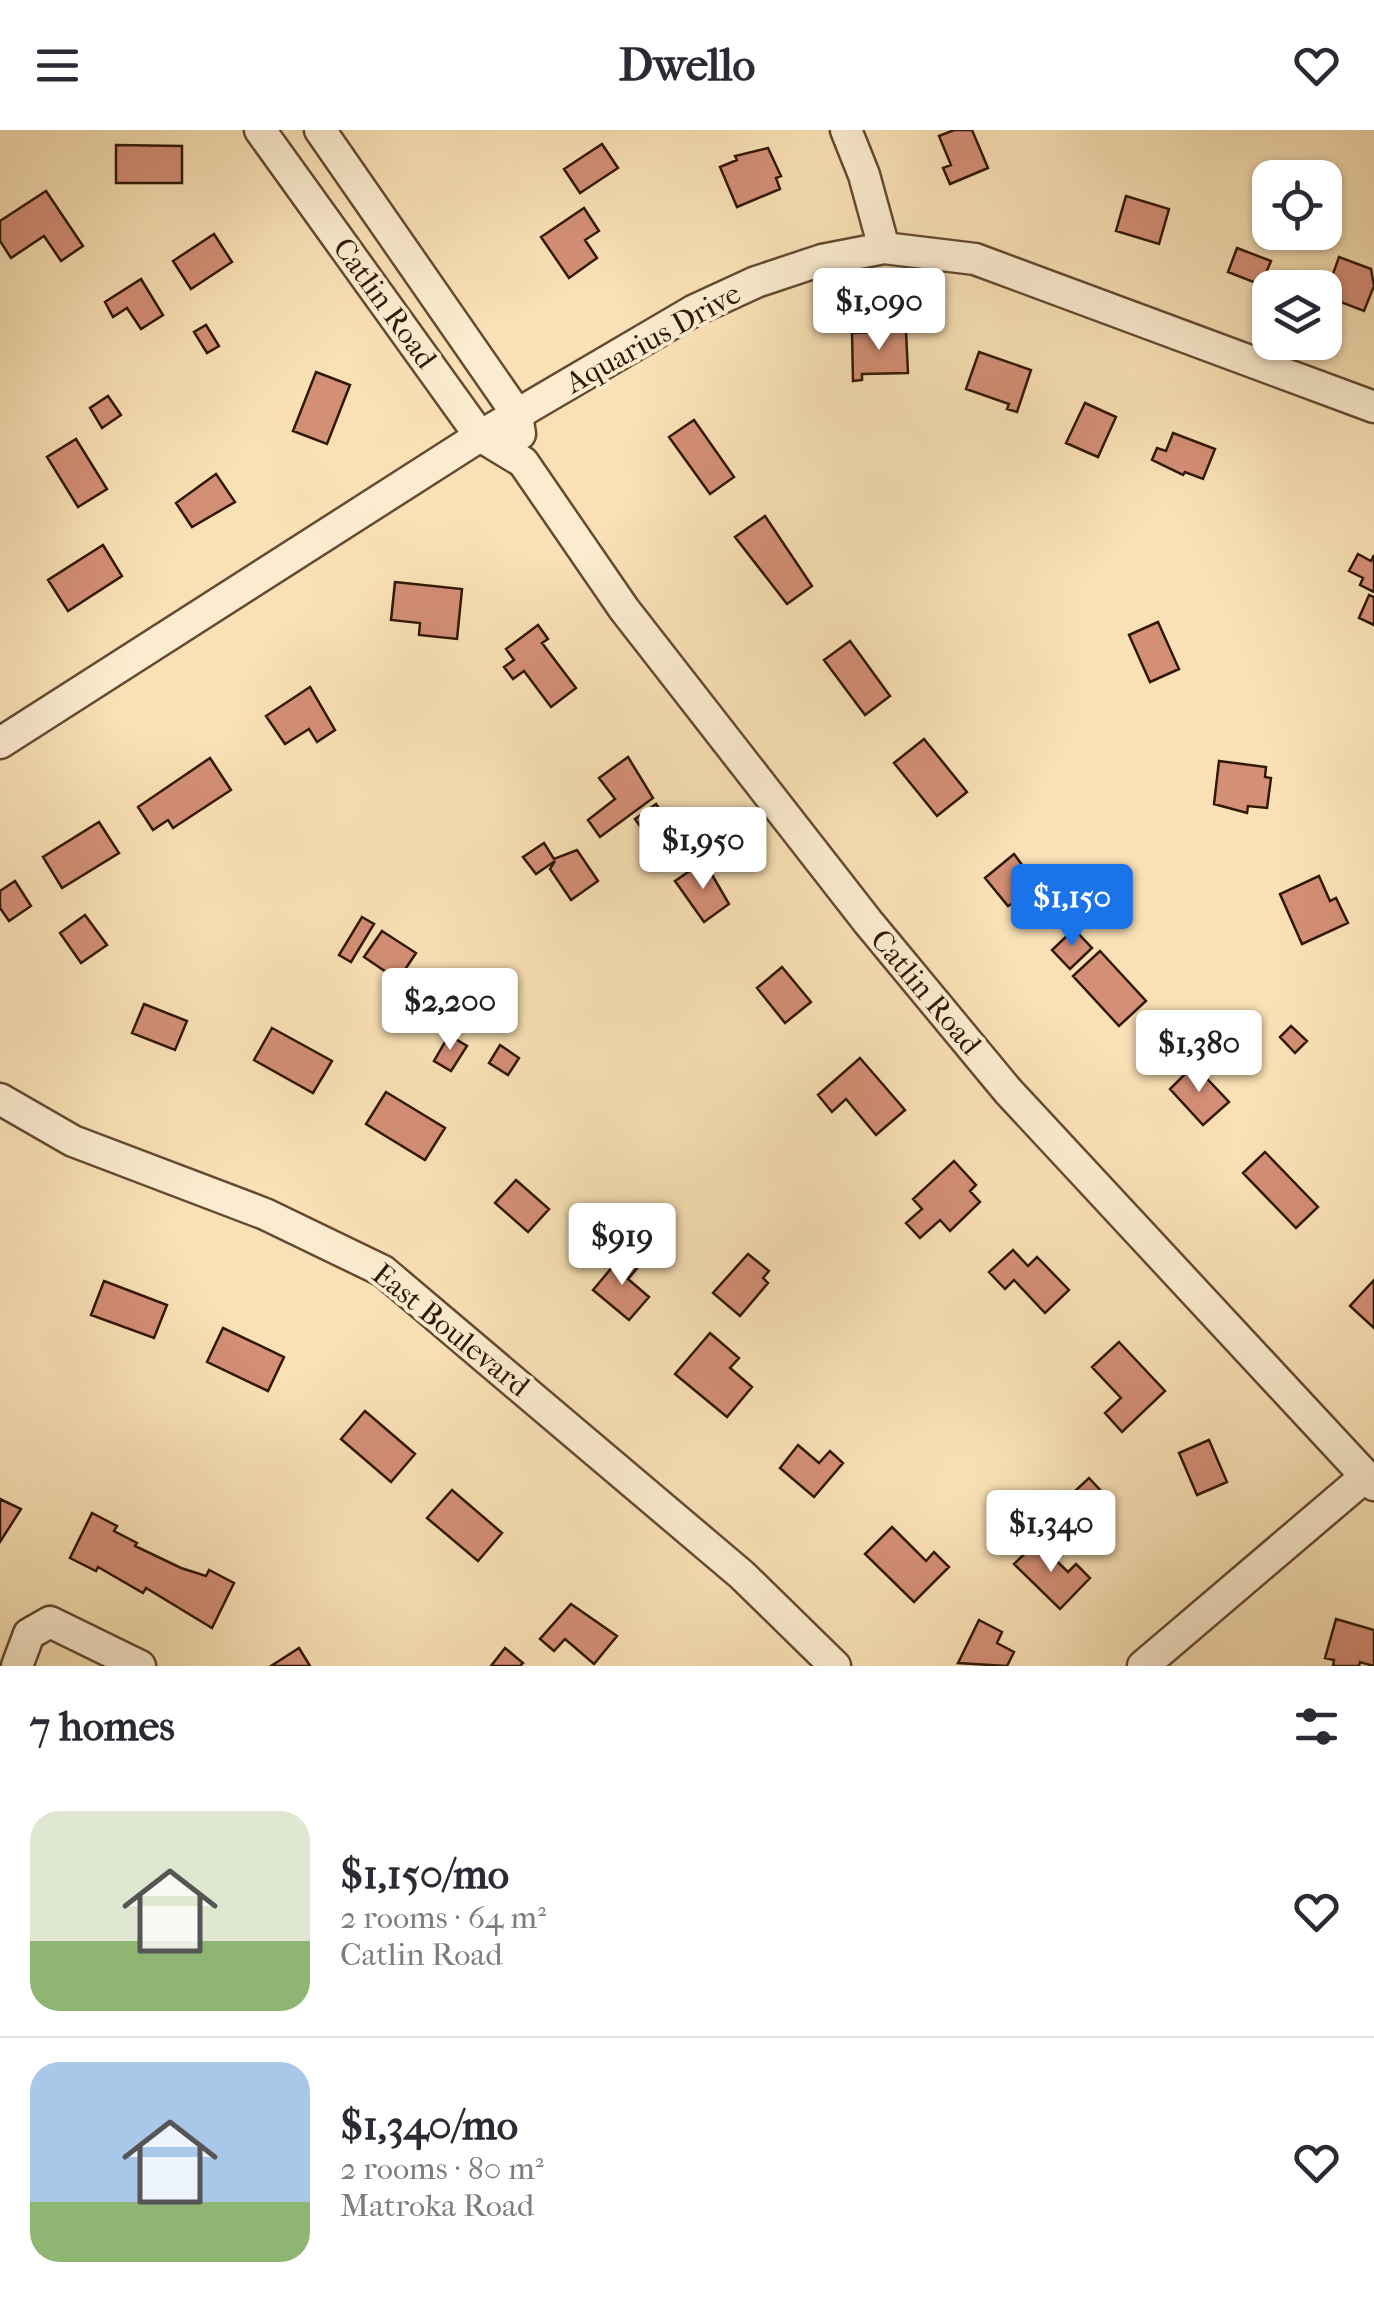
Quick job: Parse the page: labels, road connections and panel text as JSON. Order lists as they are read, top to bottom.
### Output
{
  "streets": {
    "street": ["Catlin Road", "Aquarius Drive", "East Boulevard"]
  },
  "crossings": [
    ["Catlin Road", "Aquarius Drive"]
  ],
  "page": {
    "header": "Dwello",
    "price": [
      "$1,090",
      "$1,950",
      "$1,150",
      "$2,200",
      "$1,380",
      "$919",
      "$1,340"
    ],
    "heading": "7 homes",
    "list": [
      {
        "name": "$1,150/mo",
        "note": "2 rooms · 64 m² · Catlin Road"
      },
      {
        "name": "$1,340/mo",
        "note": "2 rooms · 80 m² · Matroka Road"
      }
    ]
  }
}
